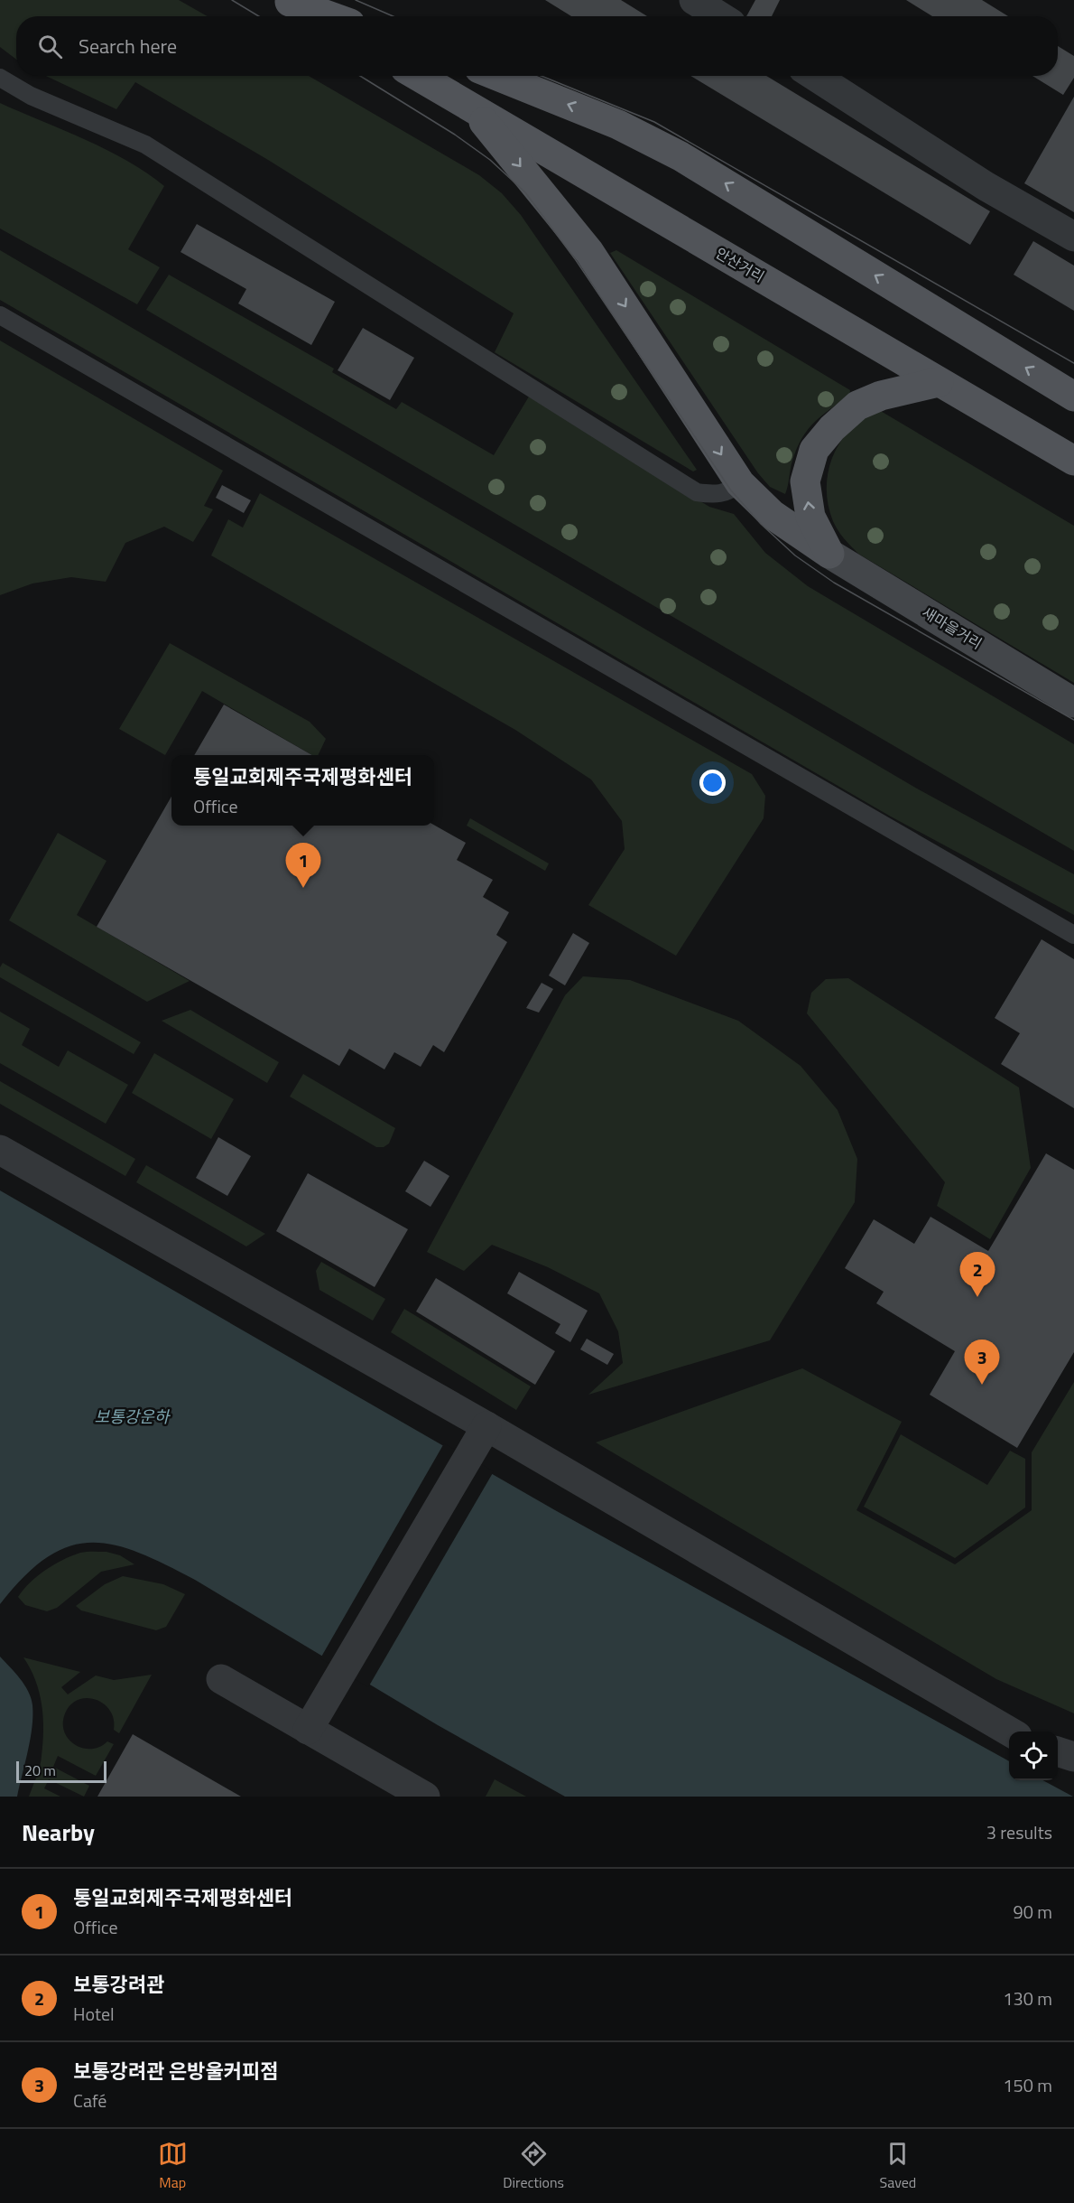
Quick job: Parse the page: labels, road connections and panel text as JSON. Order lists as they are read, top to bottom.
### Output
{
  "streets": {
    "main road": ["안산거리", "새마을거리"]
  },
  "water": ["보통강운하"],
  "scale_bar": "20 m",
  "page": {
    "search": "Search here",
    "popup": ["통일교회제주국제평화센터", "Office"],
    "pins": ["1", "2", "3"],
    "scale": "20 m",
    "heading": ["Nearby", "3 results"],
    "list": [
      {
        "mark": "1",
        "name": "통일교회제주국제평화센터",
        "note": "Office",
        "value": "90 m"
      },
      {
        "mark": "2",
        "name": "보통강려관",
        "note": "Hotel",
        "value": "130 m"
      },
      {
        "mark": "3",
        "name": "보통강려관 은방울커피점",
        "note": "Café",
        "value": "150 m"
      }
    ],
    "nav": ["Map", "Directions", "Saved"]
  }
}
